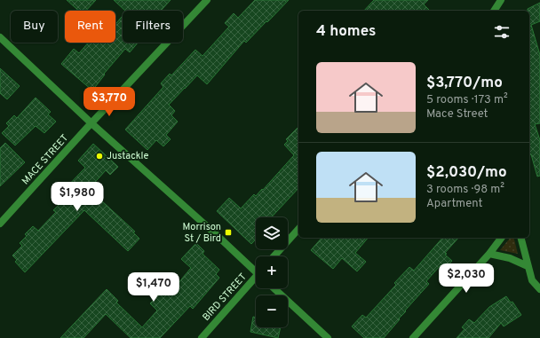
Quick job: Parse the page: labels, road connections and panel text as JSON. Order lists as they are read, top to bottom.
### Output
{
  "streets": {
    "street": ["MACE STREET", "BIRD STREET"]
  },
  "places": {
    "other": ["Justackle"],
    "transit": ["Morrison St / Bird"]
  },
  "page": {
    "chip": ["Buy", "Rent", "Filters"],
    "heading": "4 homes",
    "list": [
      {
        "name": "$3,770/mo",
        "note": "5 rooms · 173 m² · Mace Street"
      },
      {
        "name": "$2,030/mo",
        "note": "3 rooms · 98 m² · Apartment"
      }
    ],
    "price": [
      "$3,770",
      "$1,980",
      "$2,030",
      "$1,470"
    ],
    "map_buttons": ["+", "−"]
  }
}
